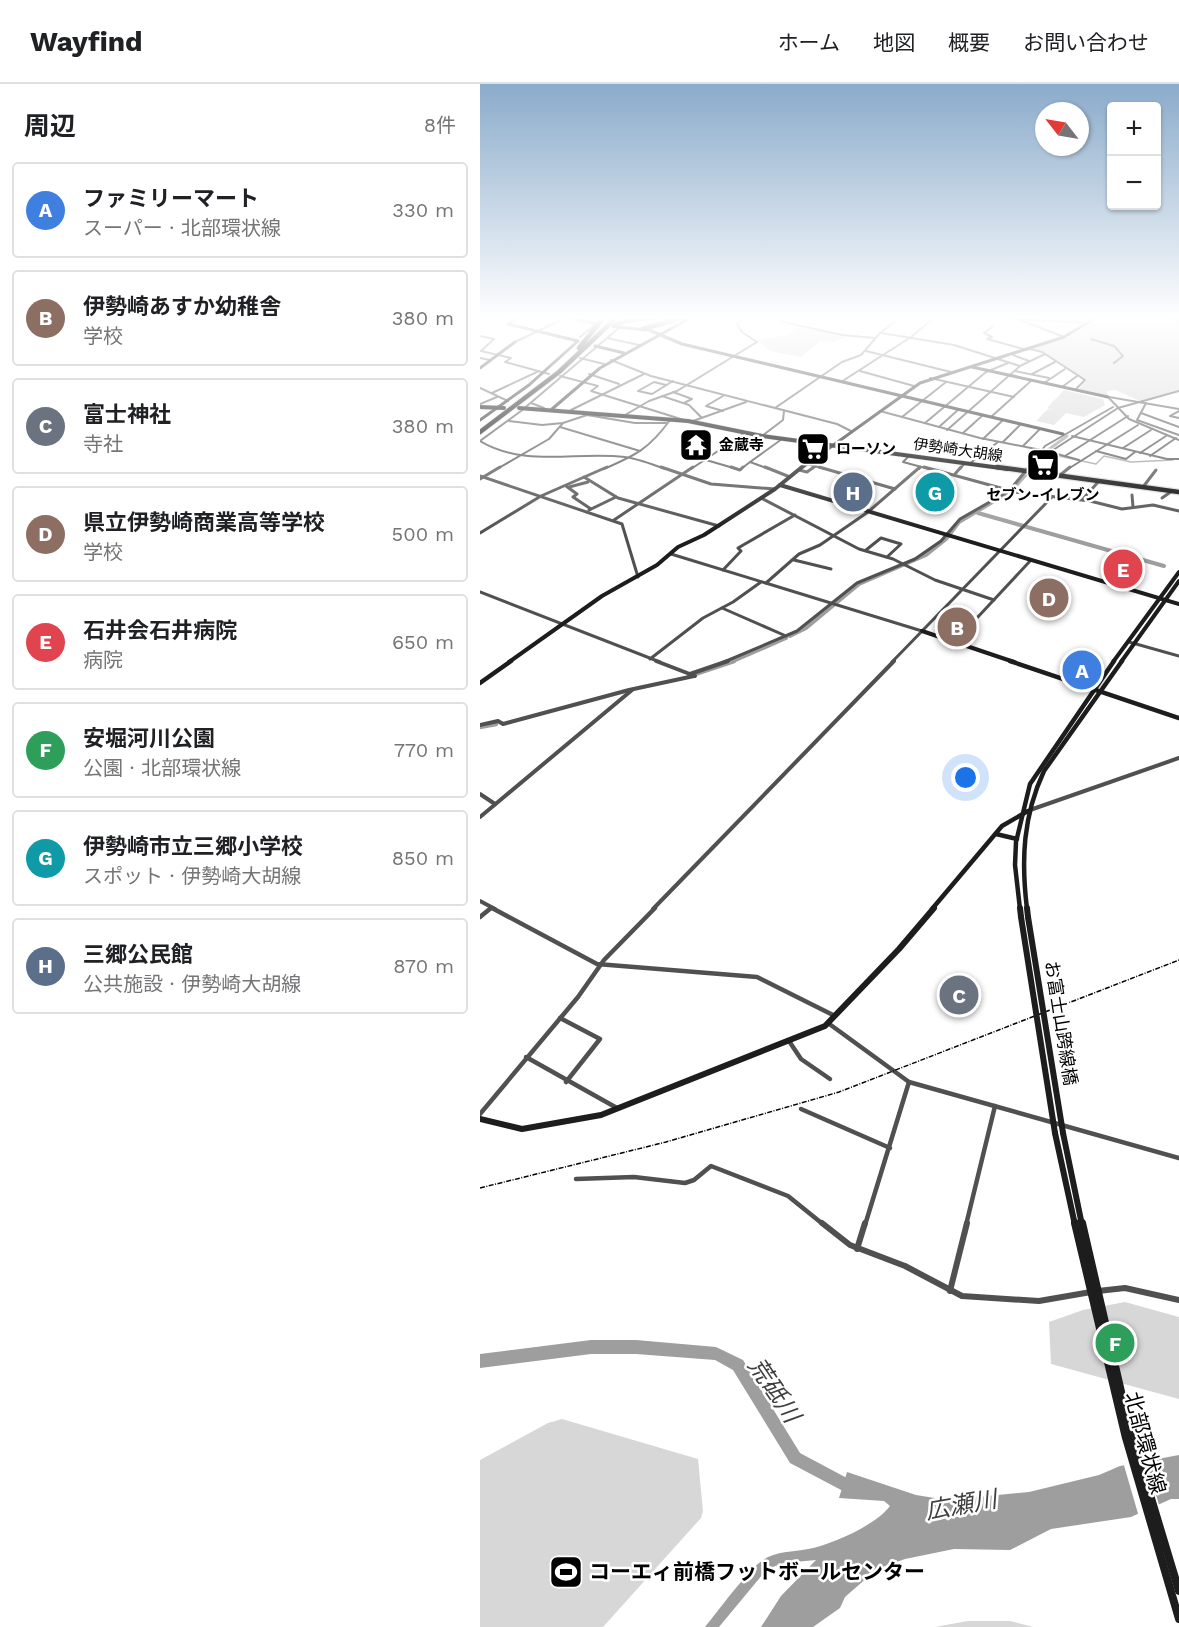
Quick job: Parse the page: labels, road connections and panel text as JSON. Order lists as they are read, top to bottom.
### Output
{
  "streets": {
    "main road": ["伊勢崎大胡線"],
    "street": ["お富士山跨線橋", "北部環状線"]
  },
  "crossings": [
    ["お富士山跨線橋", "北部環状線"]
  ],
  "water": ["荒砥川", "広瀬川"],
  "places": {
    "temple": ["金蔵寺"],
    "supermarket": ["ローソン", "セブン-イレブン"],
    "sports": ["コーエィ前橋フットボールセンター"]
  },
  "north": "top left",
  "page": {
    "header": "Wayfind",
    "nav": [
      "ホーム",
      "地図",
      "概要",
      "お問い合わせ"
    ],
    "heading": ["周辺", "8件"],
    "map_buttons": ["+", "−"],
    "list": [
      {
        "mark": "A",
        "name": "ファミリーマート",
        "note": "スーパー · 北部環状線",
        "value": "330 m"
      },
      {
        "mark": "B",
        "name": "伊勢崎あすか幼稚舎",
        "note": "学校",
        "value": "380 m"
      },
      {
        "mark": "C",
        "name": "富士神社",
        "note": "寺社",
        "value": "380 m"
      },
      {
        "mark": "D",
        "name": "県立伊勢崎商業高等学校",
        "note": "学校",
        "value": "500 m"
      },
      {
        "mark": "E",
        "name": "石井会石井病院",
        "note": "病院",
        "value": "650 m"
      },
      {
        "mark": "F",
        "name": "安堀河川公園",
        "note": "公園 · 北部環状線",
        "value": "770 m"
      },
      {
        "mark": "G",
        "name": "伊勢崎市立三郷小学校",
        "note": "スポット · 伊勢崎大胡線",
        "value": "850 m"
      },
      {
        "mark": "H",
        "name": "三郷公民館",
        "note": "公共施設 · 伊勢崎大胡線",
        "value": "870 m"
      }
    ],
    "pins": [
      "G",
      "H",
      "E",
      "D",
      "B",
      "A",
      "C",
      "F"
    ]
  }
}
